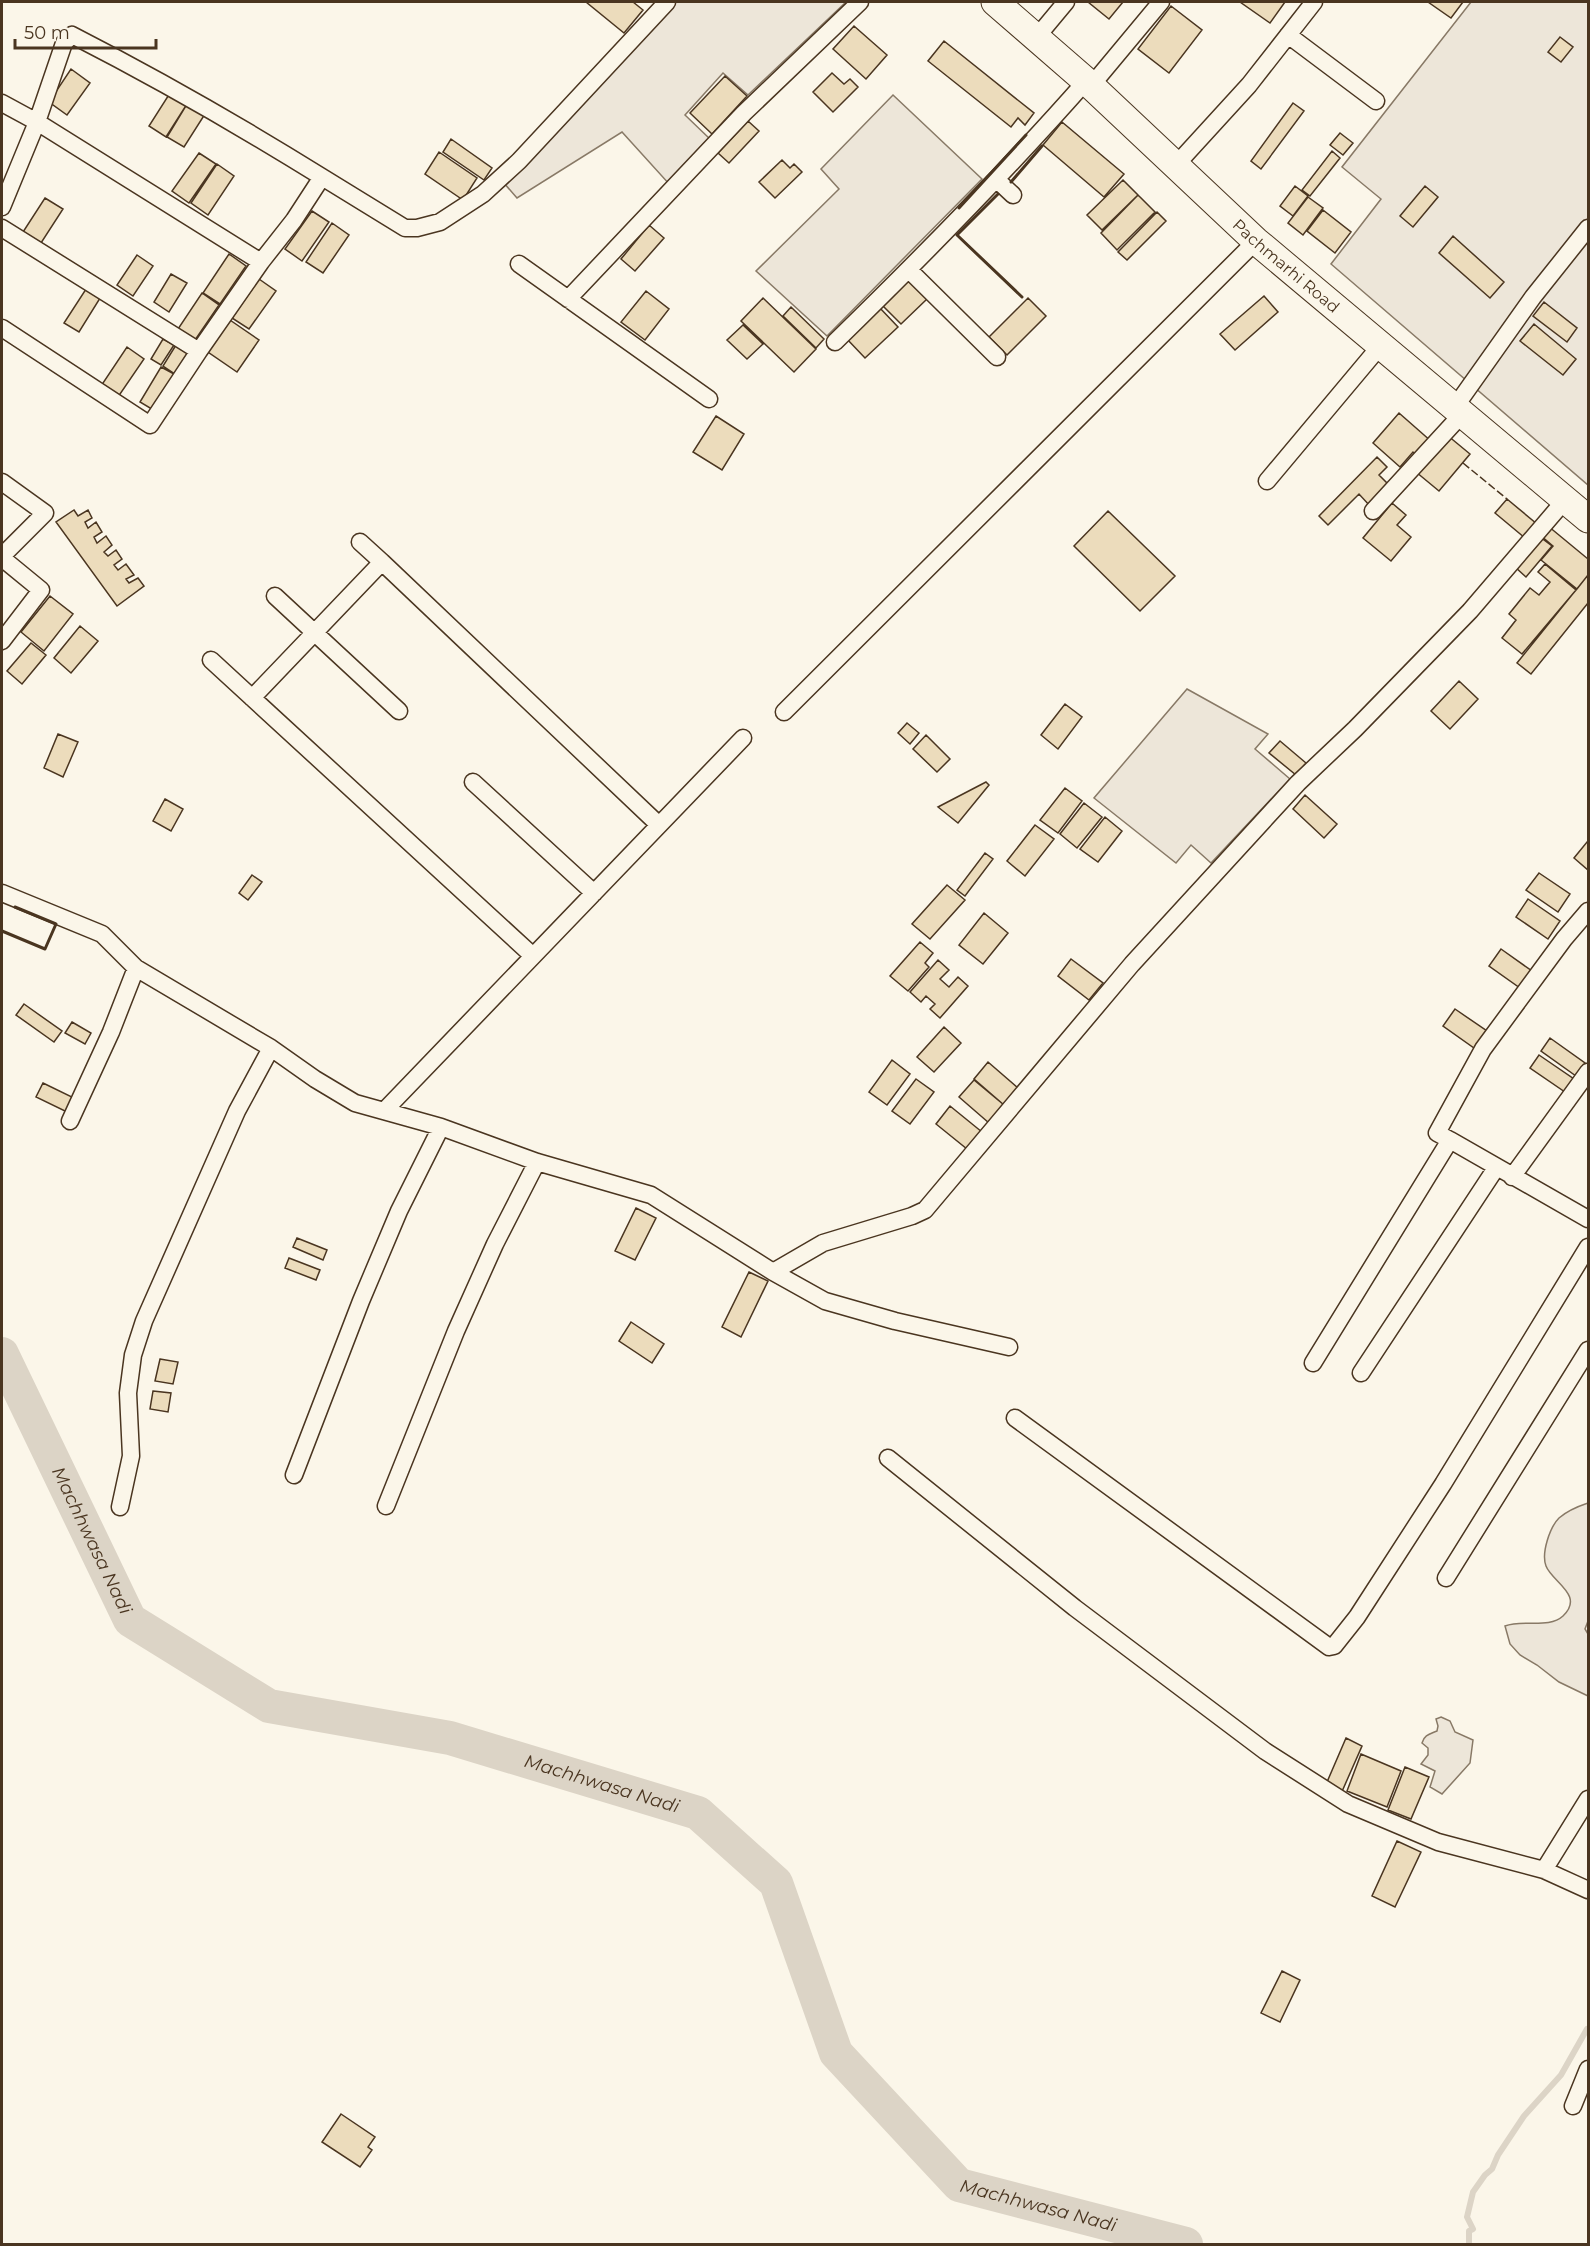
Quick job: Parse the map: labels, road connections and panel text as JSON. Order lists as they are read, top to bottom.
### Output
{
  "streets": {
    "main road": ["Pachmarhi Road"]
  },
  "water": ["Machhwasa Nadi"],
  "scale_bar": "50 m"
}
